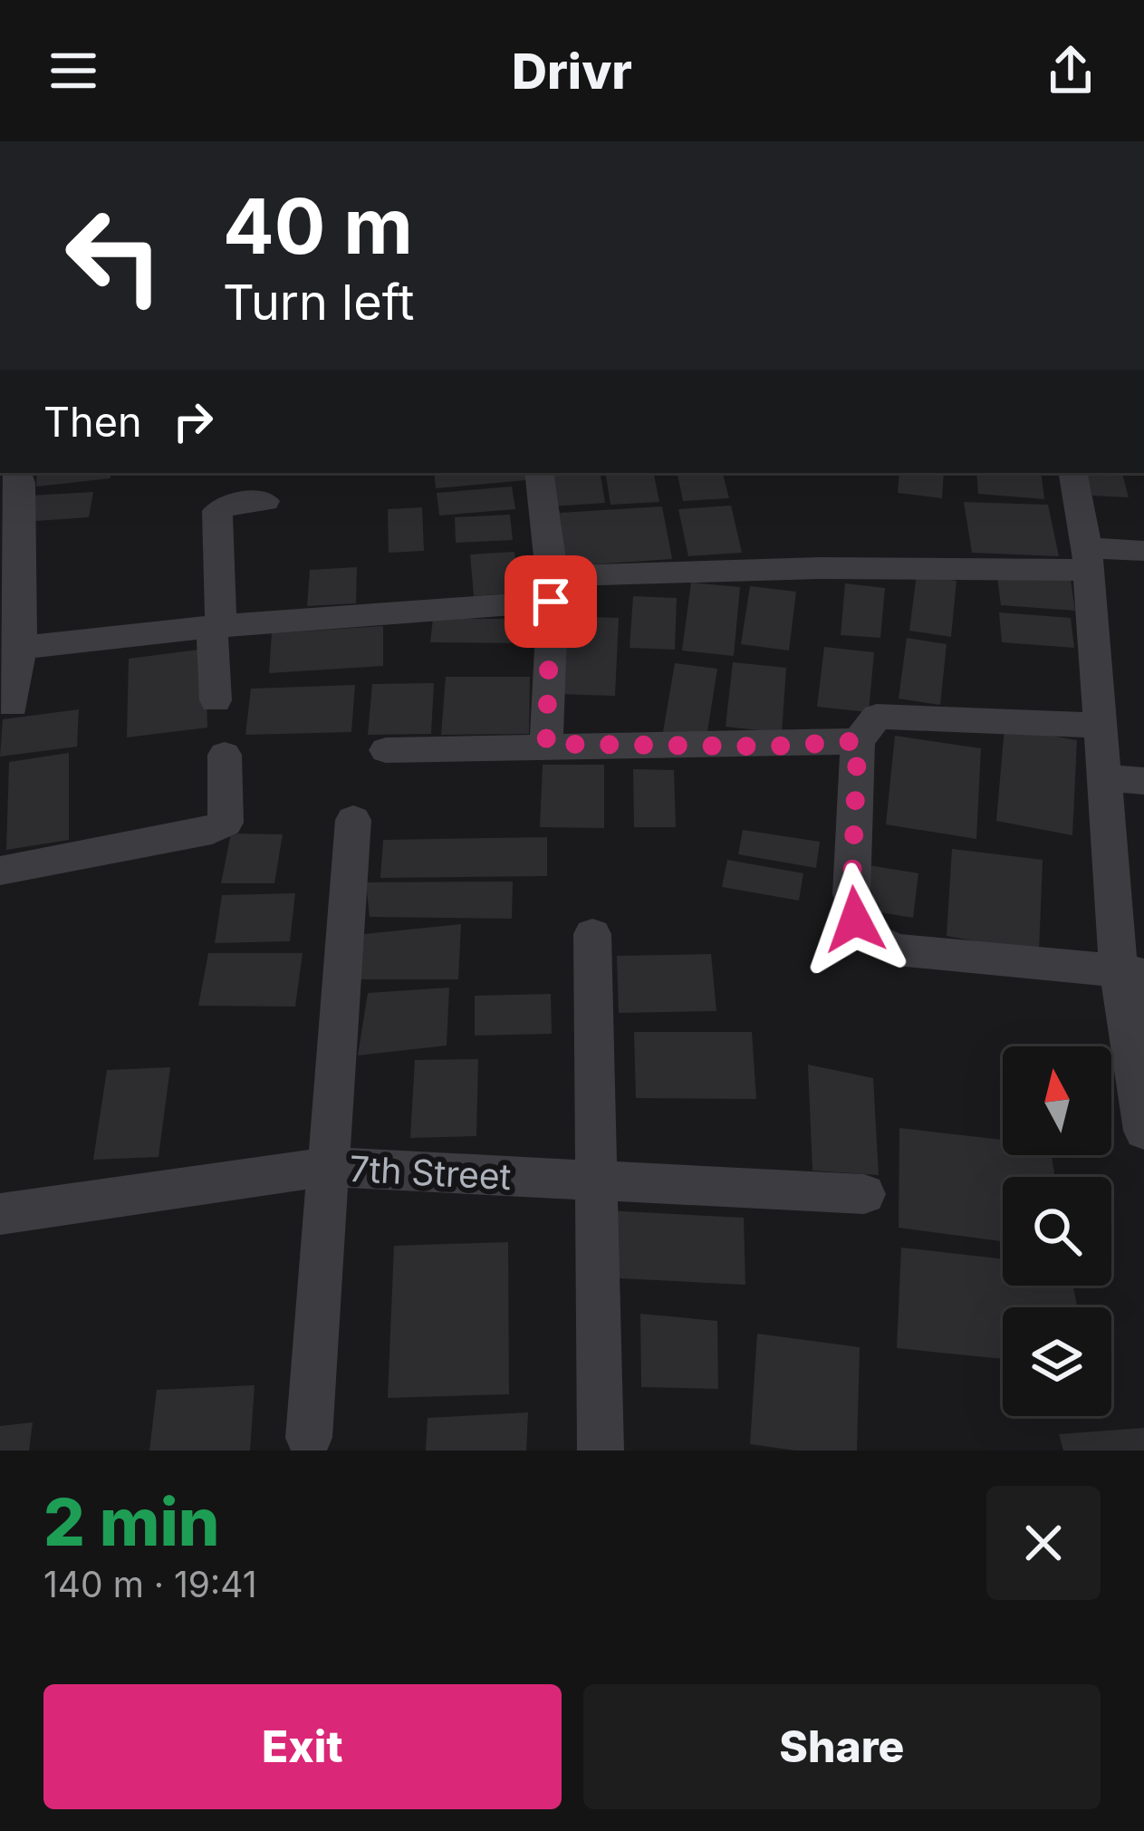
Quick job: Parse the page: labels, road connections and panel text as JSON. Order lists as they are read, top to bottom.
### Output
{
  "streets": {
    "street": ["7th Street"]
  },
  "north": "top",
  "page": {
    "header": "Drivr",
    "turn": ["40 m", "Turn left"],
    "then": "Then",
    "heading": ["2 min", "140 m · 19:41"],
    "buttons": ["Exit", "Share"]
  }
}
